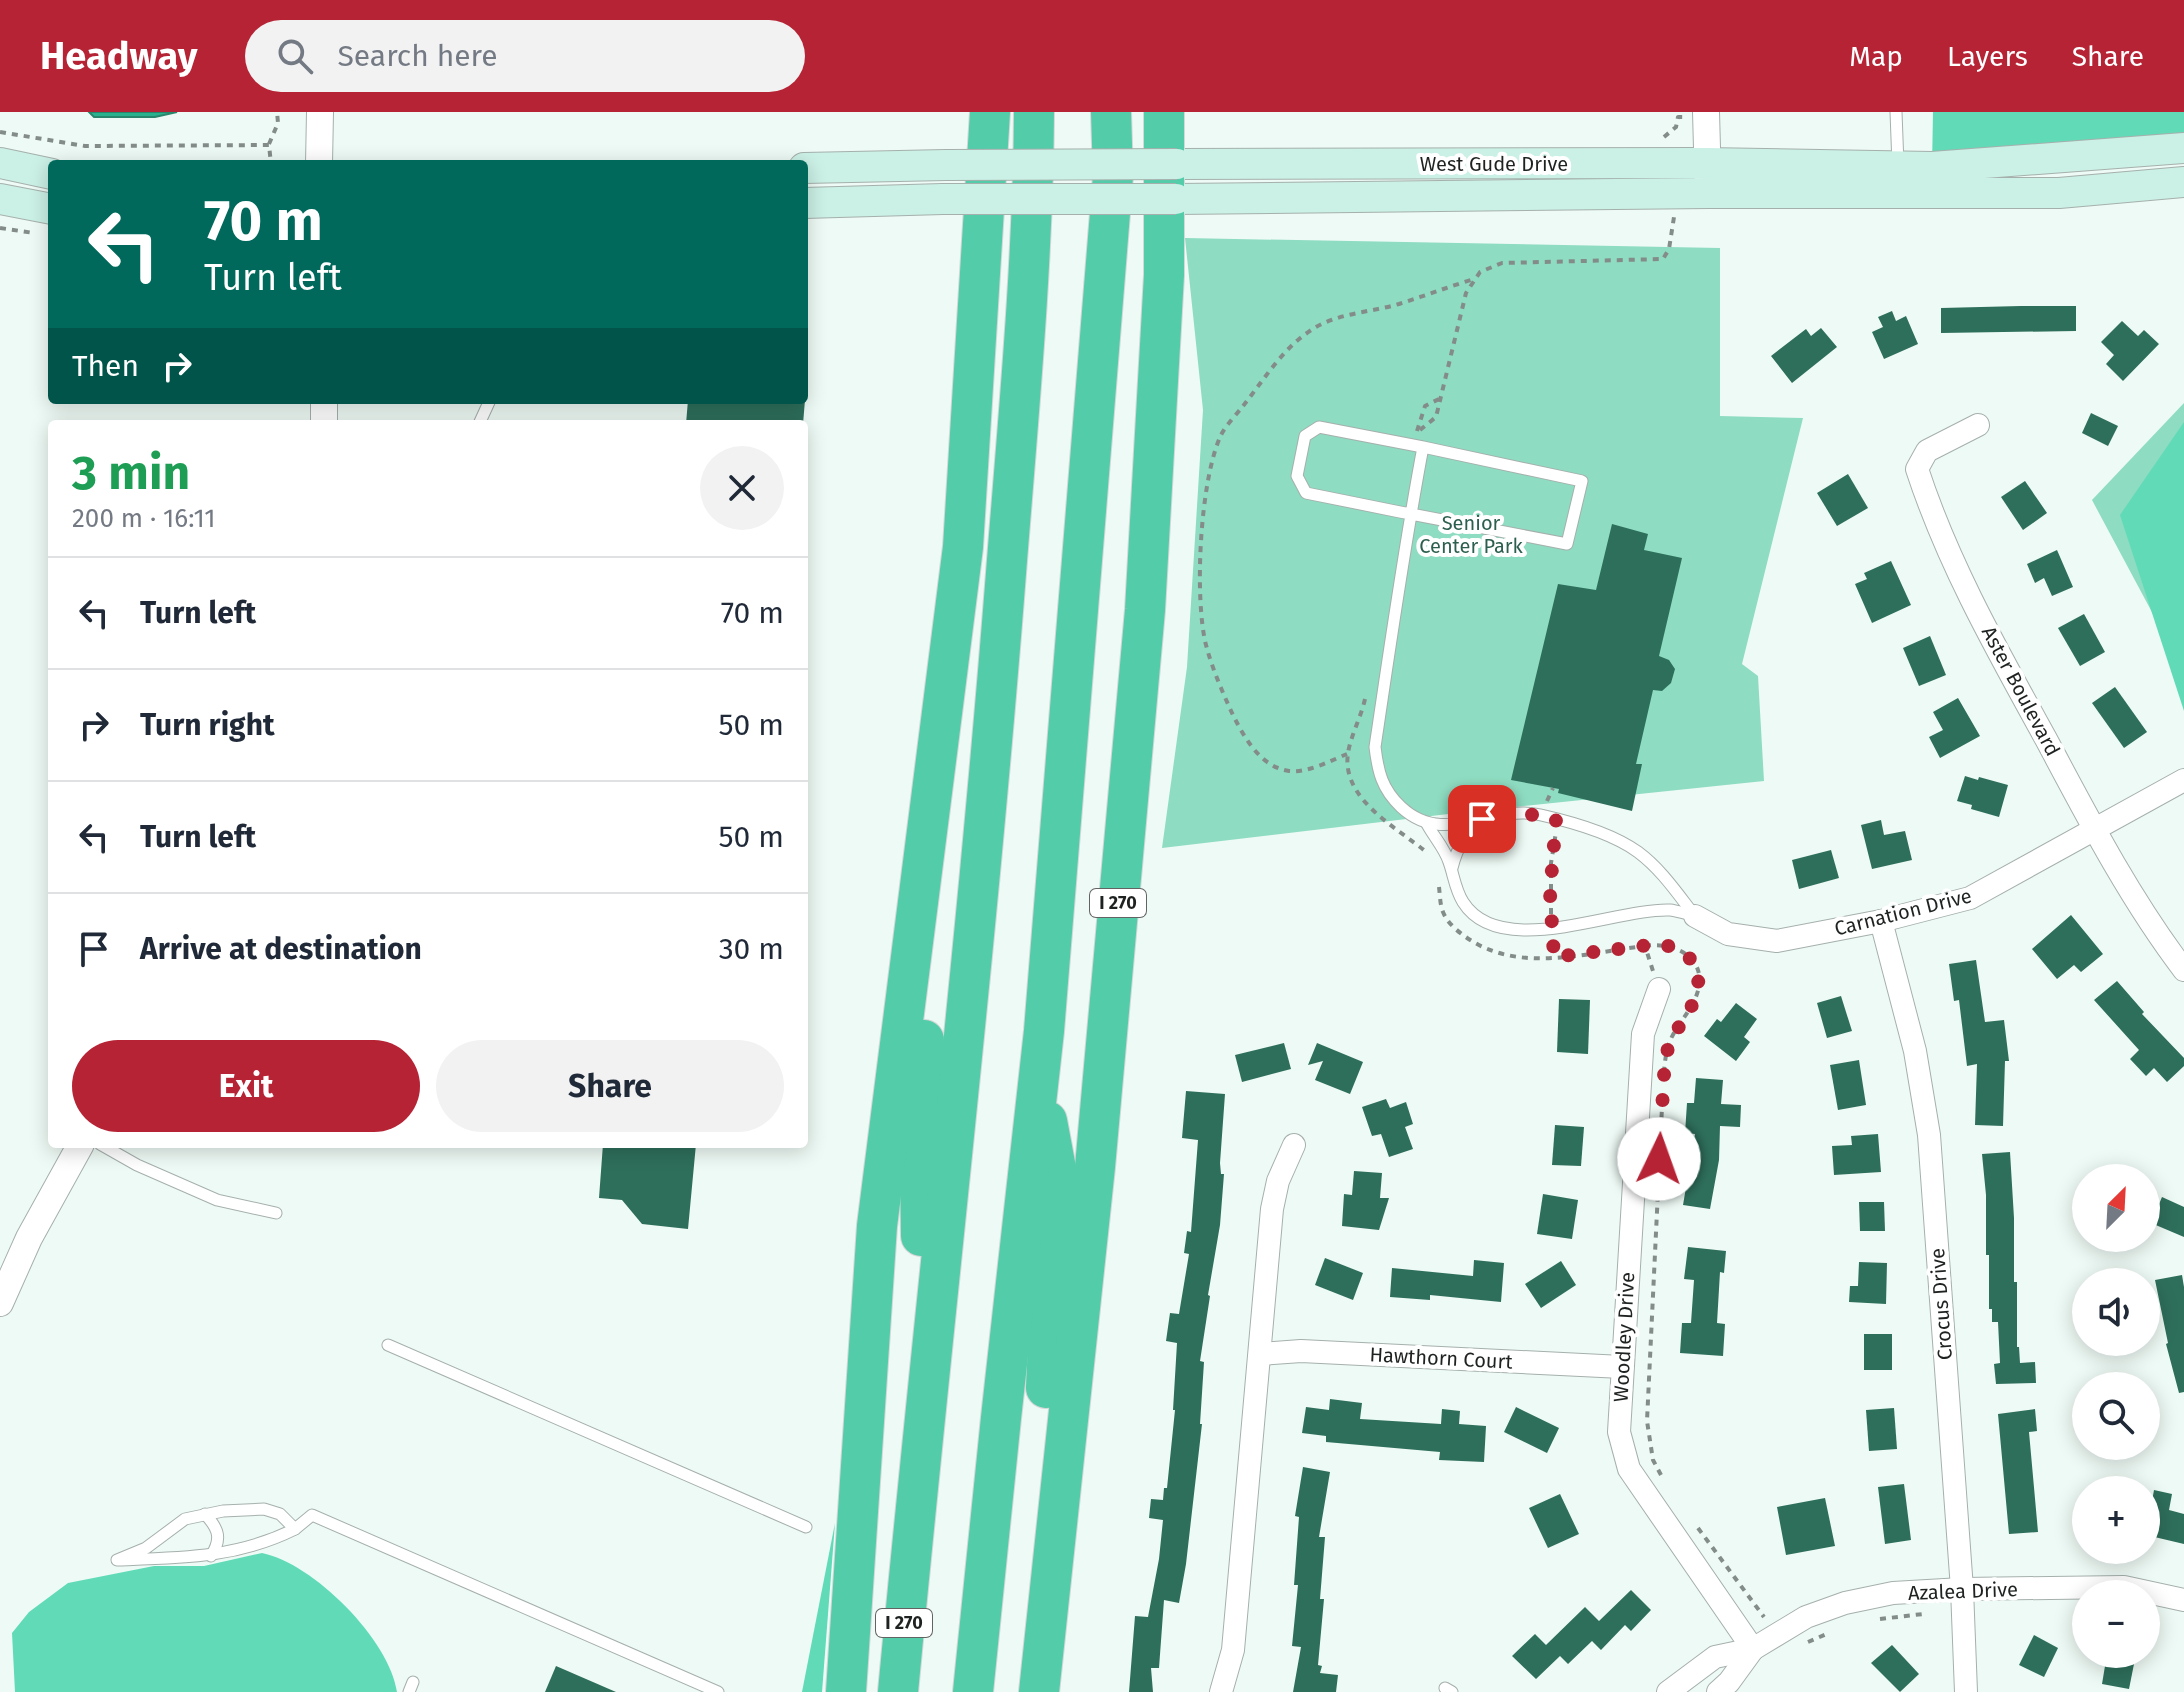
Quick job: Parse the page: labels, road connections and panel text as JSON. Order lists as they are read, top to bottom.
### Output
{
  "streets": {
    "highway": ["I 270"],
    "main road": ["West Gude Drive"],
    "street": [
      "Aster Boulevard",
      "Carnation Drive",
      "Crocus Drive",
      "Woodley Drive",
      "Hawthorn Court",
      "Azalea Drive"
    ]
  },
  "crossings": [
    ["Aster Boulevard", "Carnation Drive"],
    ["Carnation Drive", "Crocus Drive"],
    ["Crocus Drive", "Azalea Drive"],
    ["Woodley Drive", "Hawthorn Court"],
    ["Woodley Drive", "Azalea Drive"]
  ],
  "parks": ["Senior Center Park"],
  "north": "top right",
  "page": {
    "header": "Headway",
    "search": "Search here",
    "nav": ["Map", "Layers", "Share"],
    "turn": ["70 m", "Turn left"],
    "then": "Then",
    "heading": ["3 min", "200 m · 16:11"],
    "list": [
      {
        "name": "Turn left",
        "value": "70 m"
      },
      {
        "name": "Turn right",
        "value": "50 m"
      },
      {
        "name": "Turn left",
        "value": "50 m"
      },
      {
        "name": "Arrive at destination",
        "value": "30 m"
      }
    ],
    "buttons": ["Exit", "Share"],
    "map_buttons": ["+", "−"]
  }
}
